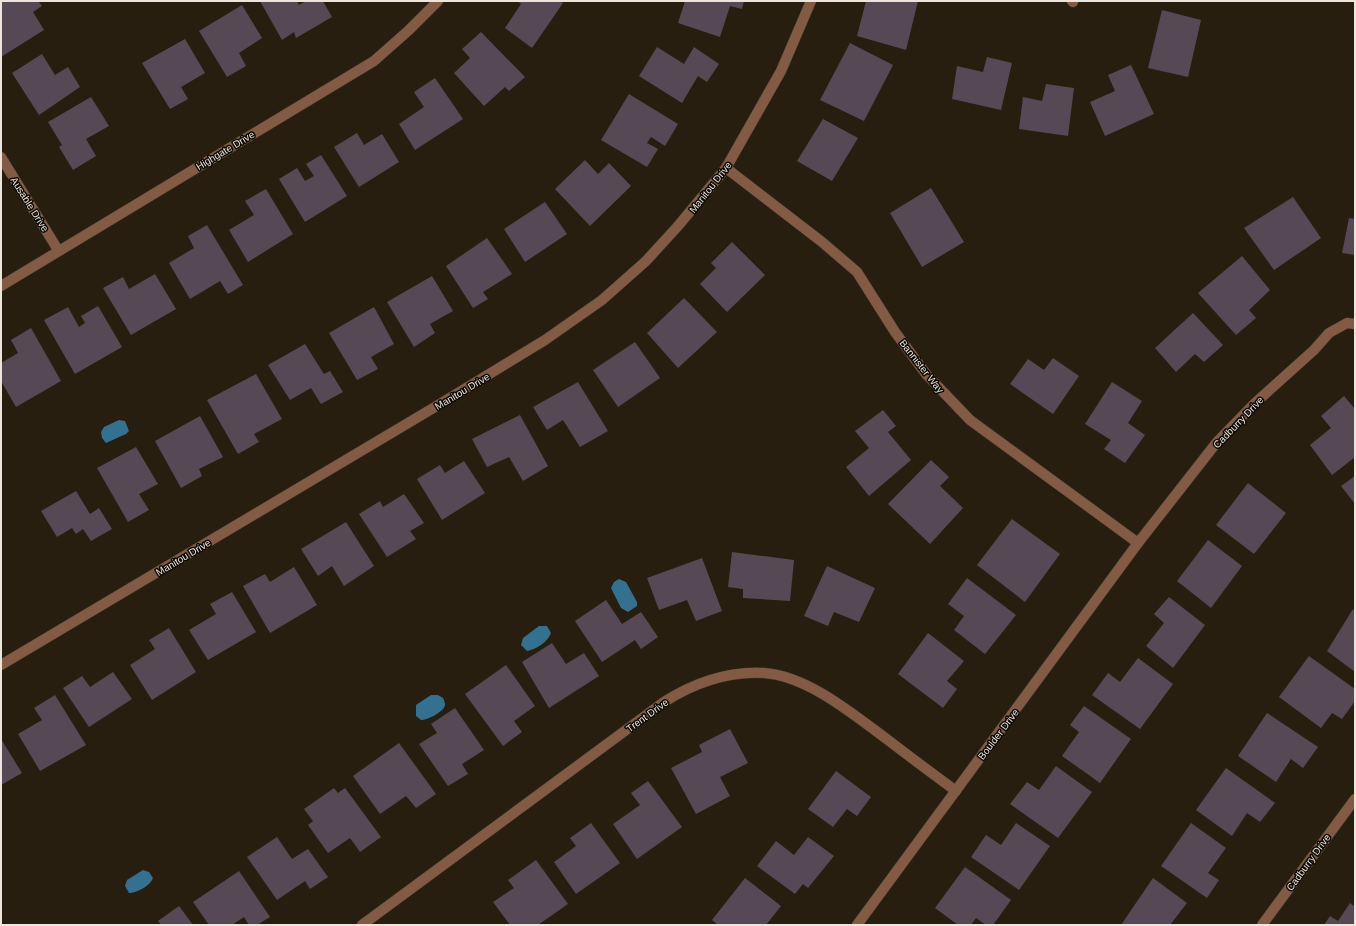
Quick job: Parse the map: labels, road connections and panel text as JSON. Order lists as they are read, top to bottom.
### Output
{
  "streets": {
    "street": [
      "Highgate Drive",
      "Manitou Drive",
      "Ausable Drive",
      "Bannister Way",
      "Cadburry Drive",
      "Trent Drive",
      "Boulder Drive"
    ]
  },
  "crossings": [
    ["Highgate Drive", "Ausable Drive"],
    ["Manitou Drive", "Bannister Way"],
    ["Bannister Way", "Cadburry Drive"],
    ["Bannister Way", "Boulder Drive"],
    ["Cadburry Drive", "Boulder Drive"],
    ["Trent Drive", "Boulder Drive"]
  ]
}
